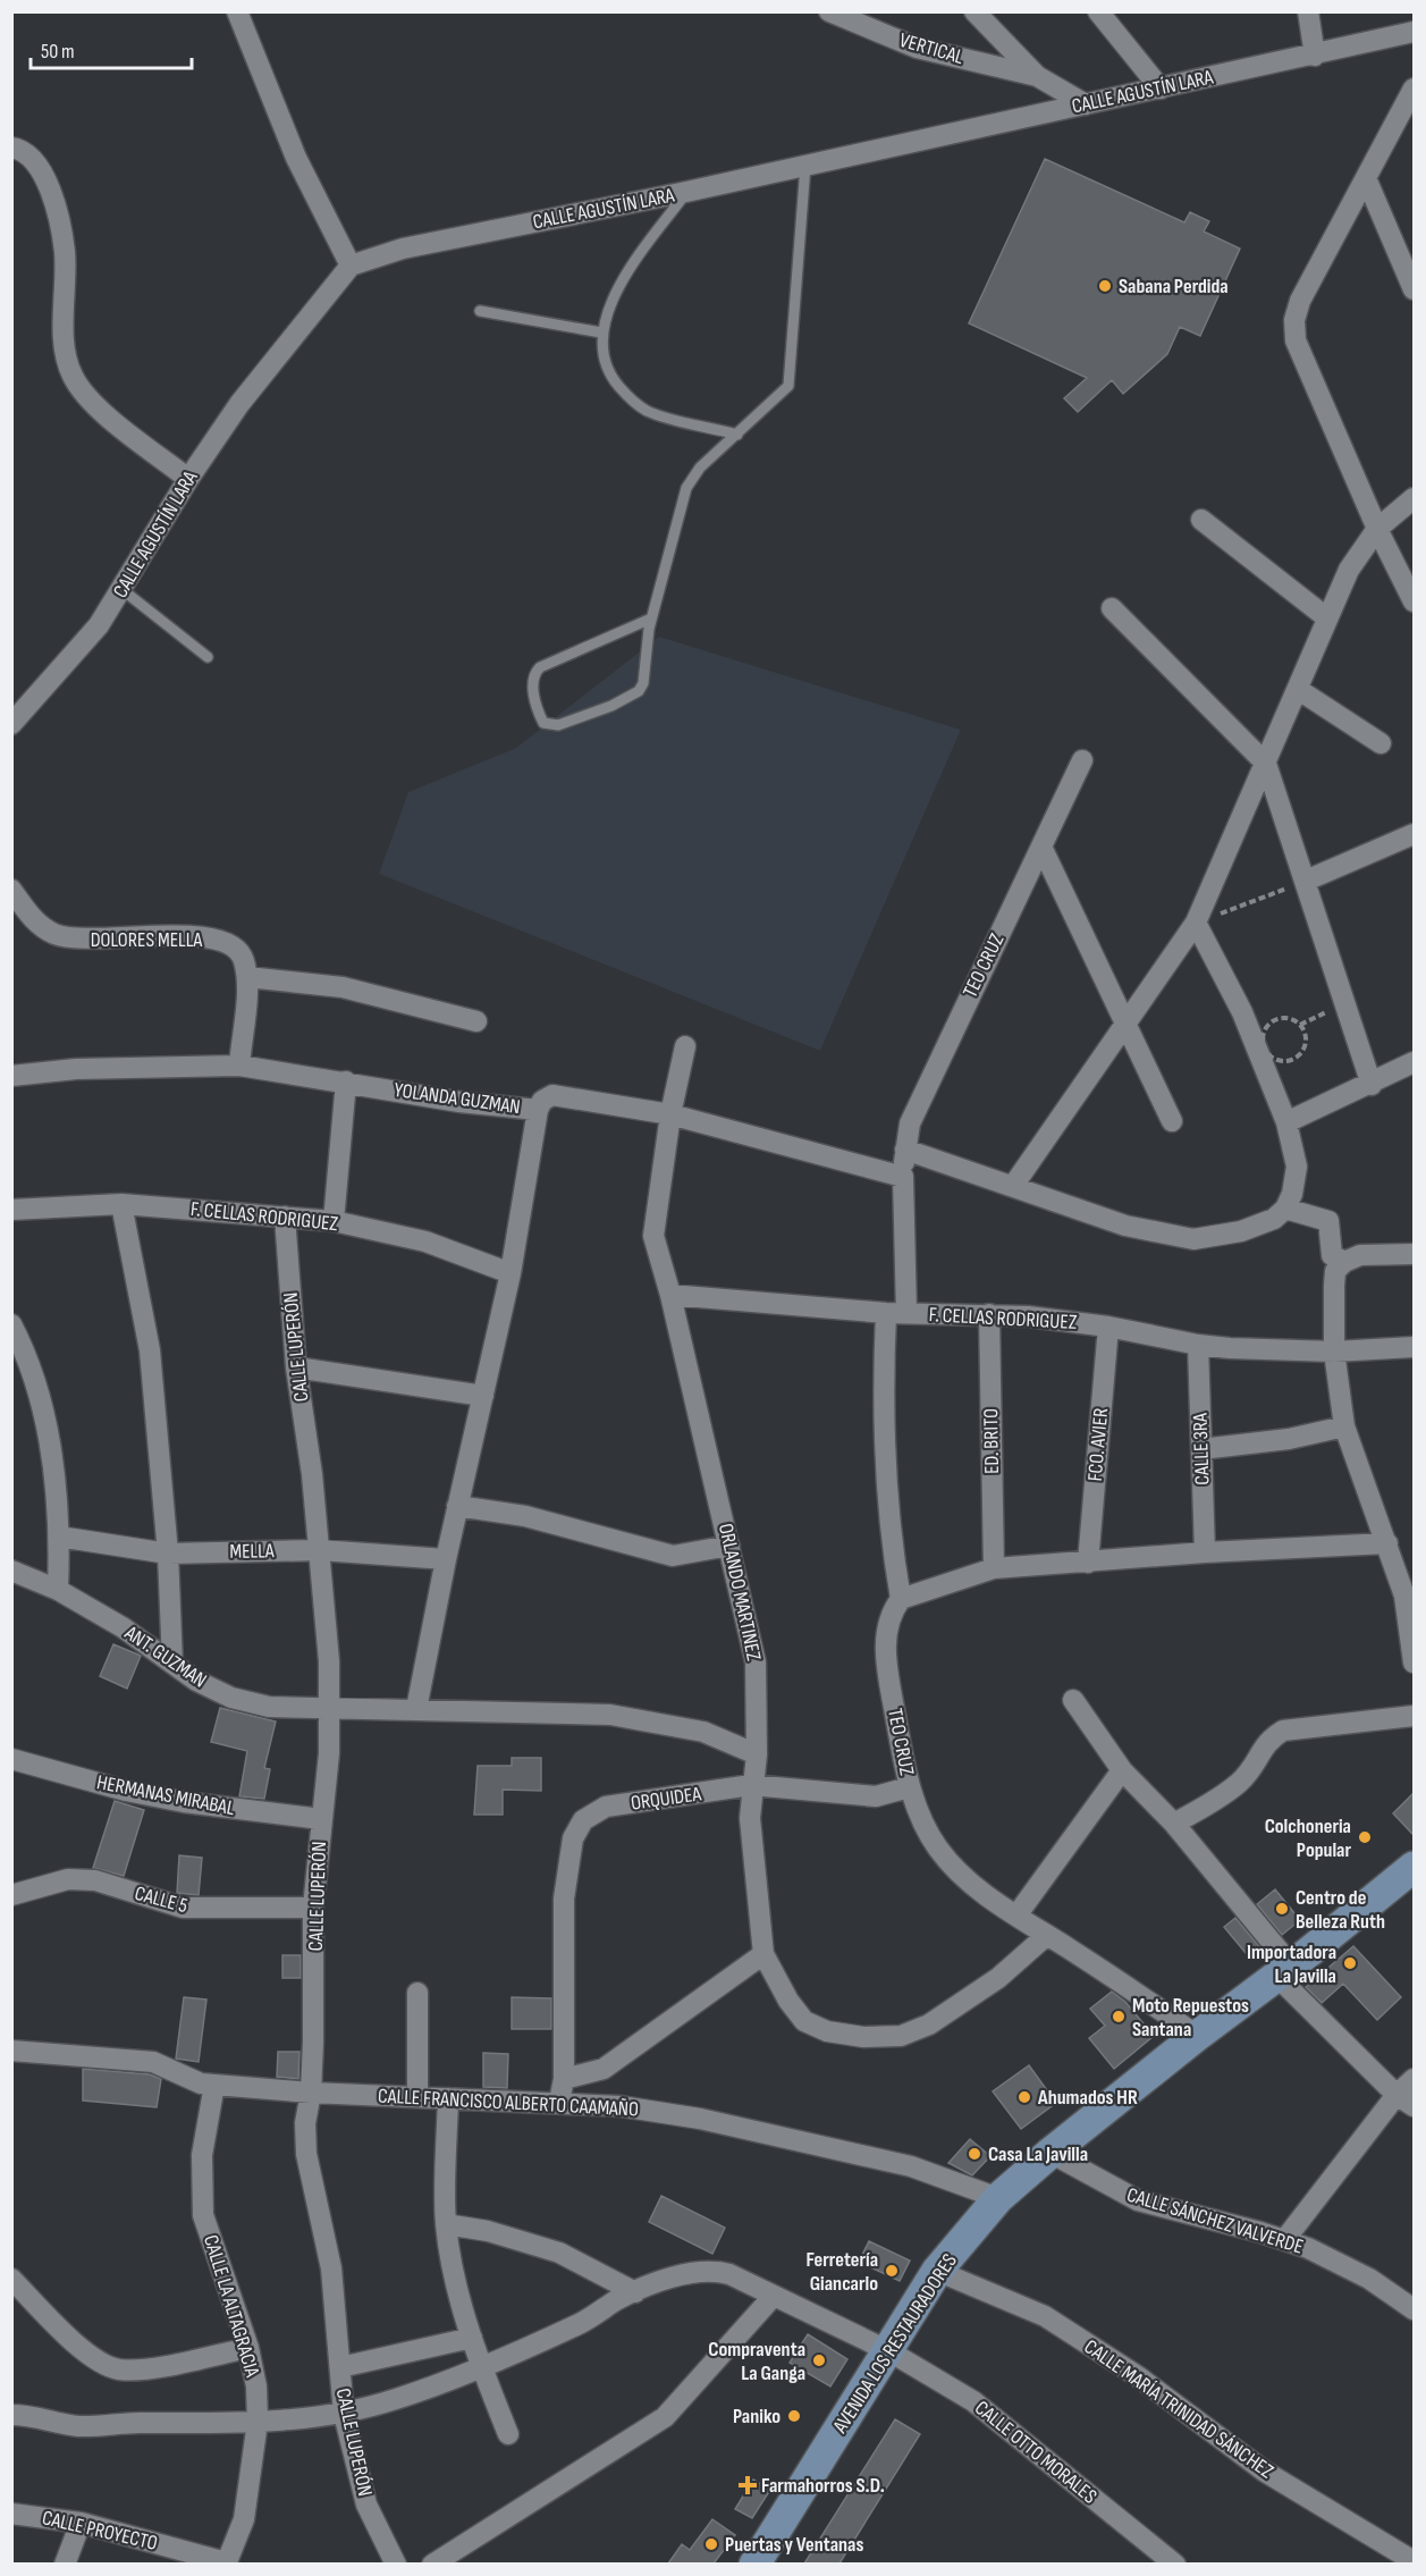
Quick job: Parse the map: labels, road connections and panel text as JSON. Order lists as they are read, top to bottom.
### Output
{
  "streets": {
    "street": [
      "VERTICAL",
      "CALLE AGUSTÍN LARA",
      "DOLORES MELLA",
      "TEO CRUZ",
      "YOLANDA GUZMAN",
      "F. CELLAS RODRIGUEZ",
      "CALLE LUPERÓN",
      "ED. BRITO",
      "FCO. AVIER",
      "CALLE 3RA",
      "MELLA",
      "ORLANDO MARTINEZ",
      "ANT. GUZMAN",
      "HERMANAS MIRABAL",
      "ORQUIDEA",
      "CALLE 5",
      "CALLE FRANCISCO ALBERTO CAAMAÑO",
      "CALLE SÁNCHEZ VALVERDE",
      "CALLE LA ALTAGRACIA",
      "AVENIDA LOS RESTAURADORES",
      "CALLE MARÍA TRINIDAD SÁNCHEZ",
      "CALLE OTTO MORALES",
      "CALLE PROYECTO"
    ]
  },
  "crossings": [
    ["TEO CRUZ", "YOLANDA GUZMAN"],
    ["TEO CRUZ", "ORLANDO MARTINEZ"],
    ["TEO CRUZ", "ORQUIDEA"],
    ["TEO CRUZ", "AVENIDA LOS RESTAURADORES"],
    ["YOLANDA GUZMAN", "ORLANDO MARTINEZ"],
    ["F. CELLAS RODRIGUEZ", "CALLE LUPERÓN"],
    ["F. CELLAS RODRIGUEZ", "ED. BRITO"],
    ["F. CELLAS RODRIGUEZ", "FCO. AVIER"],
    ["F. CELLAS RODRIGUEZ", "CALLE 3RA"],
    ["F. CELLAS RODRIGUEZ", "ORLANDO MARTINEZ"],
    ["CALLE LUPERÓN", "MELLA"],
    ["CALLE LUPERÓN", "ANT. GUZMAN"],
    ["CALLE LUPERÓN", "HERMANAS MIRABAL"],
    ["CALLE LUPERÓN", "CALLE 5"],
    ["CALLE LUPERÓN", "CALLE FRANCISCO ALBERTO CAAMAÑO"],
    ["CALLE LUPERÓN", "CALLE OTTO MORALES"],
    ["ORLANDO MARTINEZ", "ANT. GUZMAN"],
    ["ORLANDO MARTINEZ", "ORQUIDEA"],
    ["CALLE FRANCISCO ALBERTO CAAMAÑO", "CALLE LA ALTAGRACIA"],
    ["CALLE FRANCISCO ALBERTO CAAMAÑO", "AVENIDA LOS RESTAURADORES"],
    ["CALLE SÁNCHEZ VALVERDE", "AVENIDA LOS RESTAURADORES"],
    ["CALLE LA ALTAGRACIA", "CALLE OTTO MORALES"],
    ["CALLE LA ALTAGRACIA", "CALLE PROYECTO"],
    ["AVENIDA LOS RESTAURADORES", "CALLE MARÍA TRINIDAD SÁNCHEZ"],
    ["AVENIDA LOS RESTAURADORES", "CALLE OTTO MORALES"]
  ],
  "places": {
    "other": [
      "Sabana Perdida",
      "Colchoneria Popular",
      "Centro de Belleza Ruth",
      "Importadora La Javilla",
      "Moto Repuestos Santana",
      "Ahumados HR",
      "Casa La Javilla",
      "Ferretería Giancarlo",
      "Compraventa La Ganga",
      "Paniko",
      "Puertas y Ventanas"
    ],
    "health": ["Farmahorros S.D."]
  },
  "scale_bar": "50 m"
}
